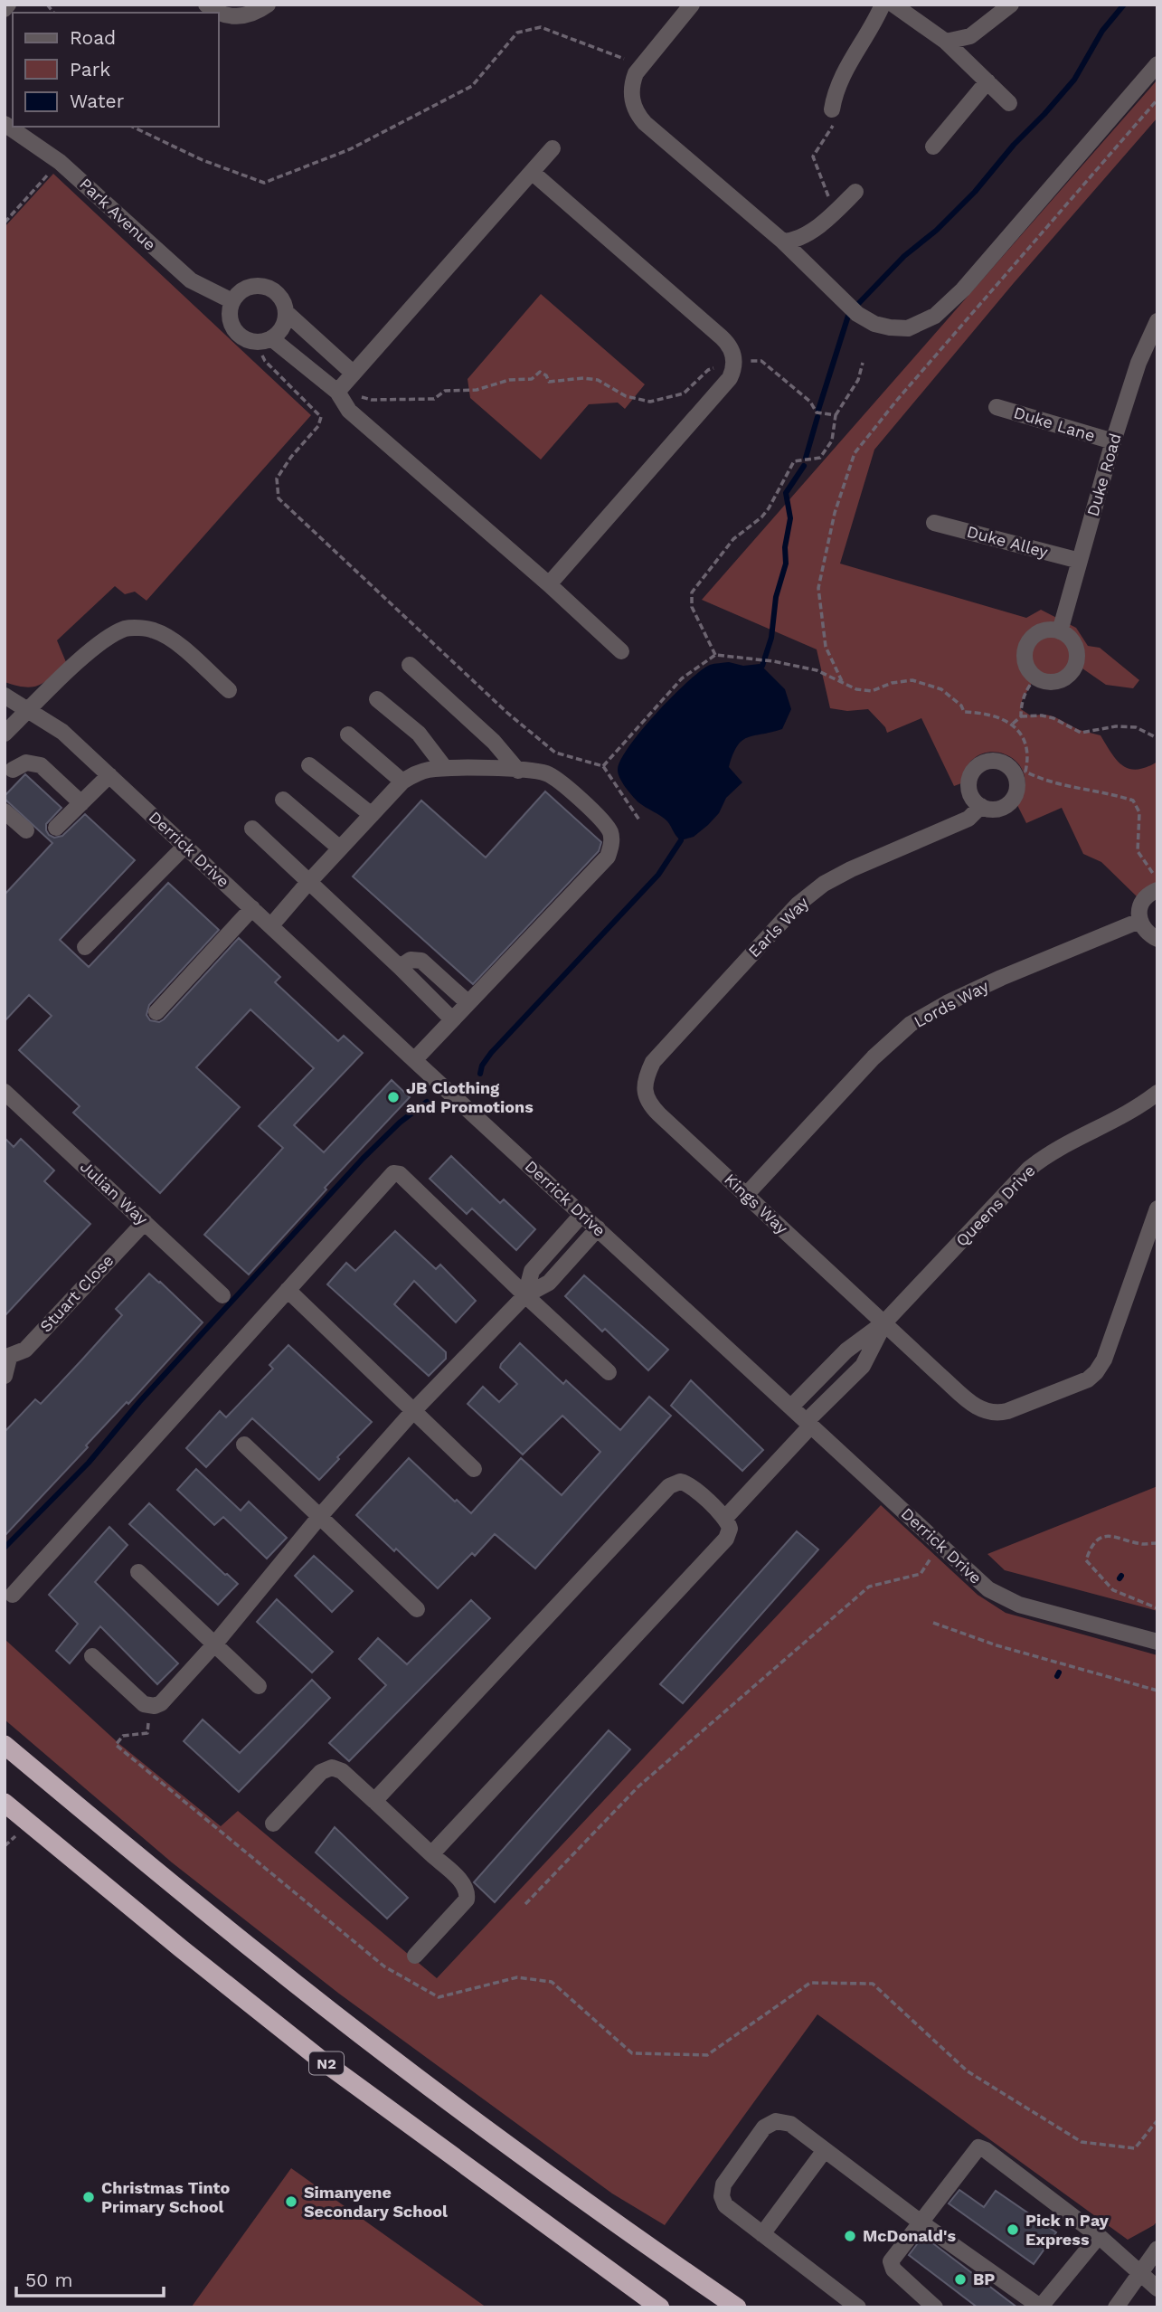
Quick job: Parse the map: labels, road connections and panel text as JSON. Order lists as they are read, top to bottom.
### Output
{
  "streets": {
    "highway": ["N2"],
    "street": [
      "Park Avenue",
      "Duke Lane",
      "Duke Road",
      "Duke Alley",
      "Derrick Drive",
      "Earls Way",
      "Lords Way",
      "Julian Way",
      "Kings Way",
      "Queens Drive",
      "Stuart Close"
    ]
  },
  "crossings": [
    ["Duke Lane", "Duke Road"],
    ["Duke Road", "Duke Alley"],
    ["Derrick Drive", "Queens Drive"],
    ["Earls Way", "Kings Way"],
    ["Lords Way", "Kings Way"],
    ["Julian Way", "Stuart Close"],
    ["Kings Way", "Queens Drive"]
  ],
  "places": [
    "JB Clothing and Promotions",
    "Christmas Tinto Primary School",
    "Simanyene Secondary School",
    "Pick n Pay Express",
    "McDonald's",
    "BP"
  ],
  "legend": ["Road", "Park", "Water"],
  "scale_bar": "50 m"
}
